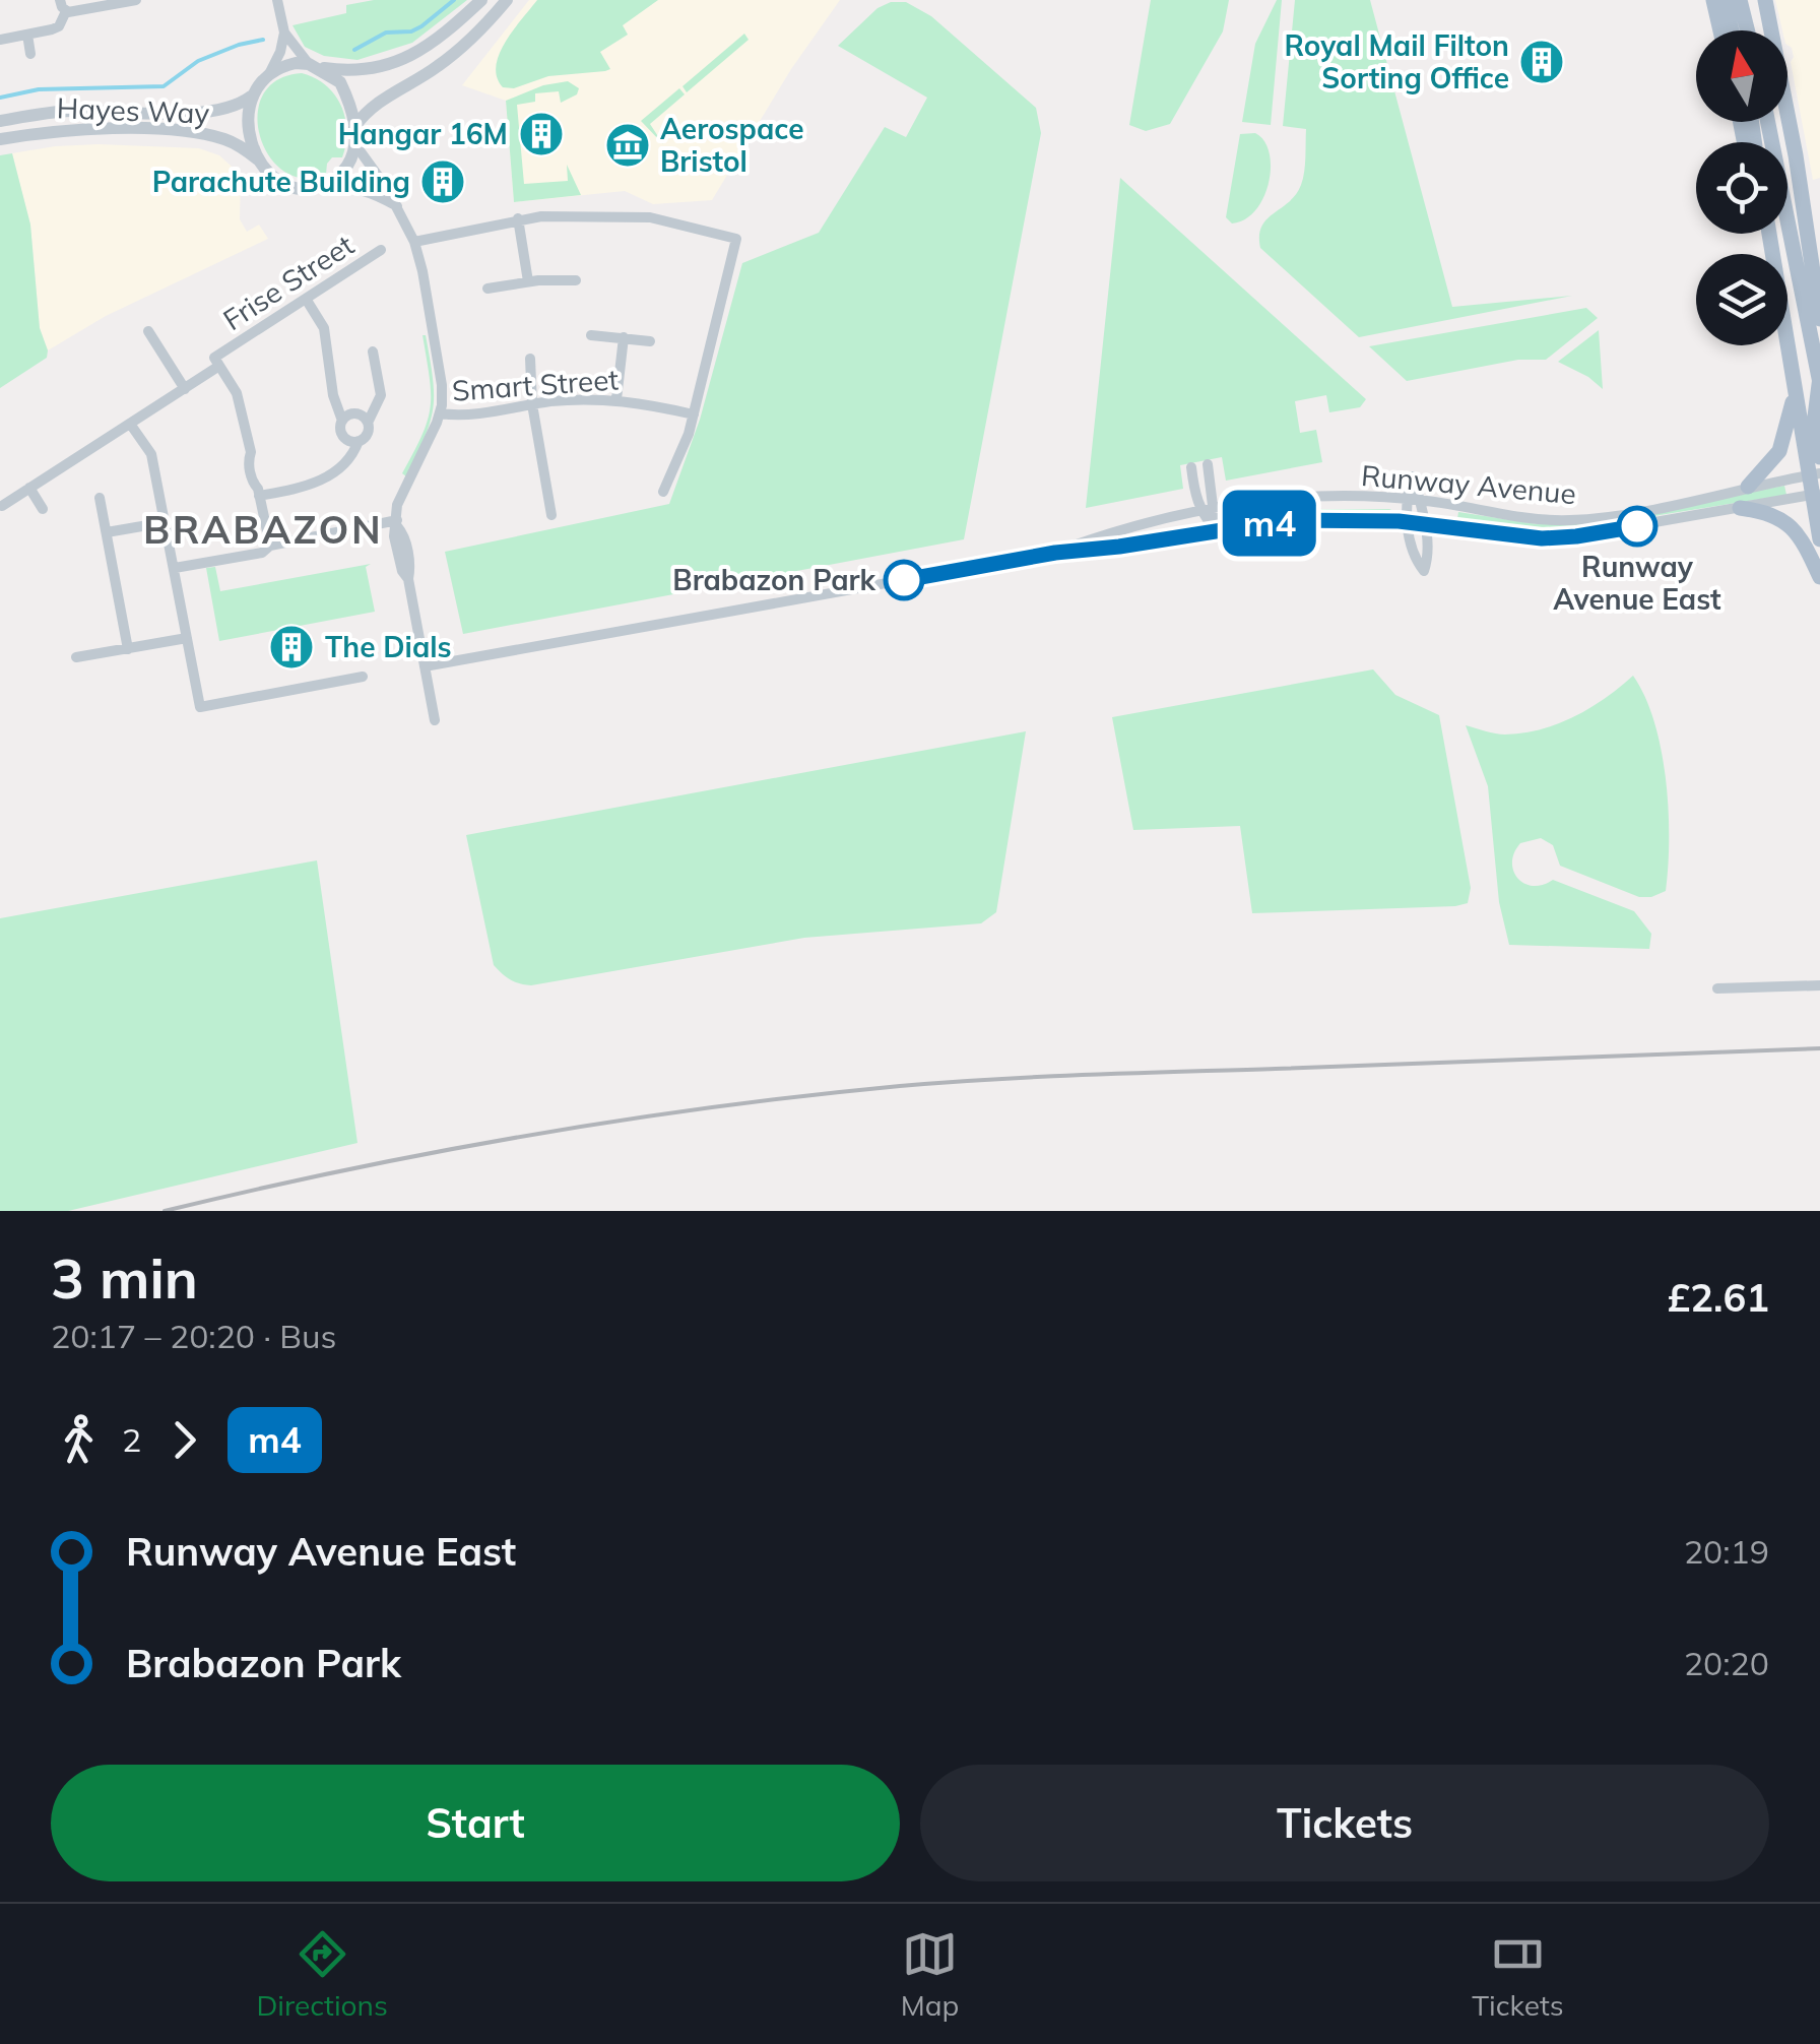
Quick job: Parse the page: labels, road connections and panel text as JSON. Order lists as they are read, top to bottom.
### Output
{
  "streets": {
    "street": [
      "Hayes Way",
      "Frise Street",
      "Smart Street",
      "Runway Avenue"
    ]
  },
  "districts": ["BRABAZON"],
  "places": {
    "building": [
      "Royal Mail Filton Sorting Office",
      "Hangar 16M",
      "Parachute Building",
      "The Dials"
    ],
    "museum": ["Aerospace Bristol"],
    "other": ["Runway Avenue East", "Brabazon Park"]
  },
  "lines": ["bus line m4"],
  "north": "top",
  "page": {
    "on_map": "m4",
    "heading": ["3 min", "20:17 – 20:20 · Bus", "£2.61"],
    "legs": ["2", "m4"],
    "list": [
      {
        "name": "Runway Avenue East",
        "value": "20:19"
      },
      {
        "name": "Brabazon Park",
        "value": "20:20"
      }
    ],
    "buttons": ["Start", "Tickets"],
    "tabs": ["Directions", "Map", "Tickets"]
  }
}
